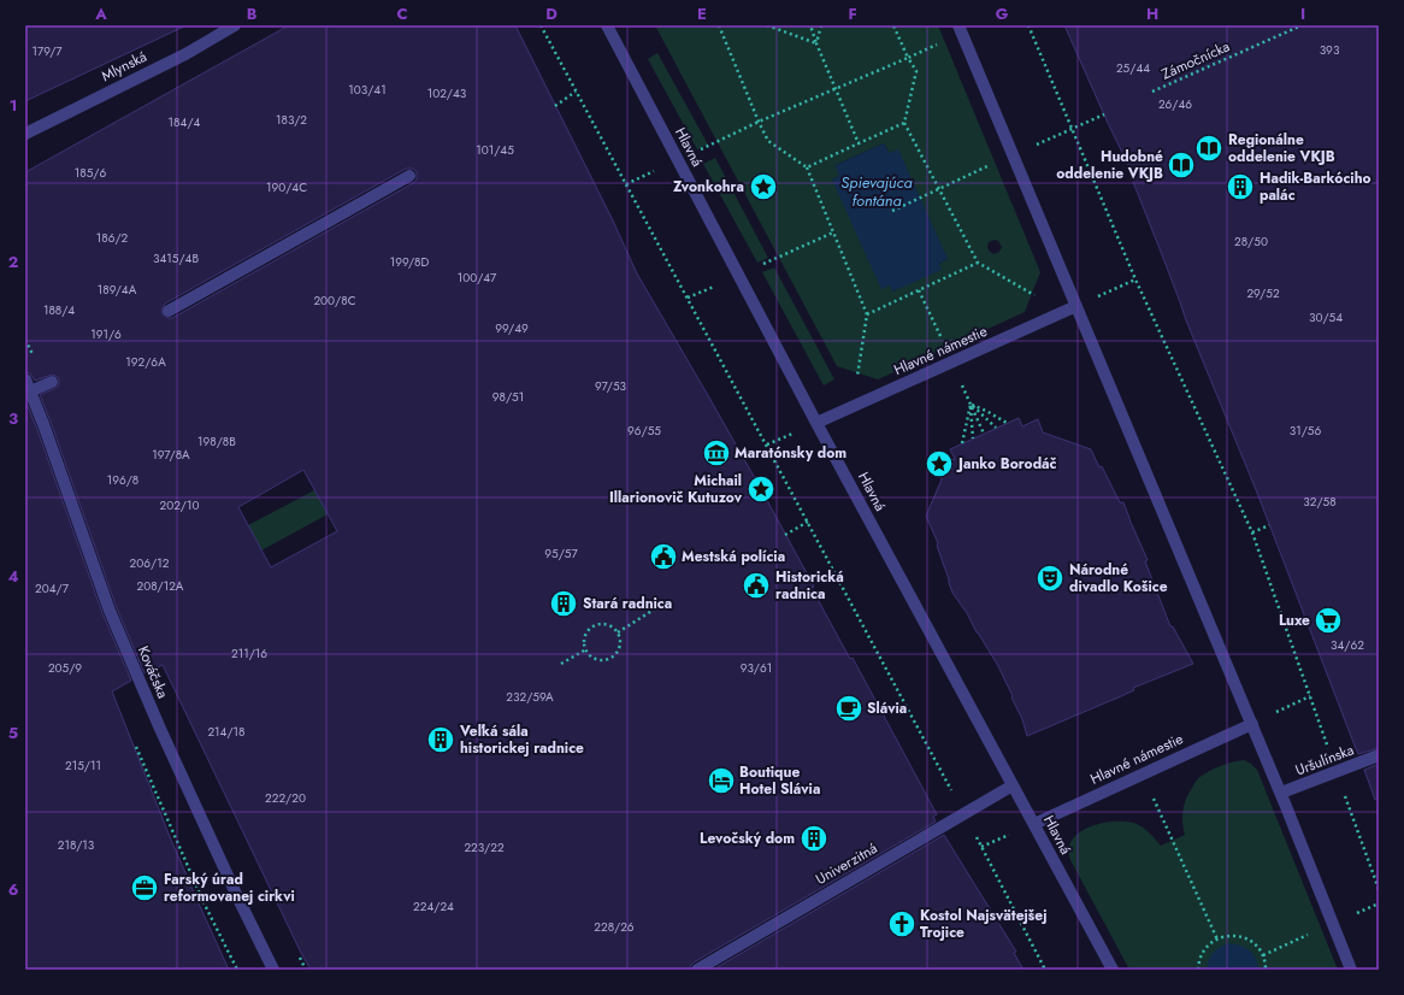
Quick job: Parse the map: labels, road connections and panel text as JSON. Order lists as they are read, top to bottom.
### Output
{
  "streets": {
    "street": [
      "Mlynská",
      "Hlavná",
      "Hlavné námestie",
      "Kováčska",
      "Uršulínska",
      "Univerzitná"
    ],
    "path": ["Zámočnícka"]
  },
  "crossings": [
    ["Hlavná", "Hlavné námestie"],
    ["Hlavná", "Univerzitná"]
  ],
  "water": ["Spievajúca fontána"],
  "places": {
    "library": ["Regionálne oddelenie VKJB", "Hudobné oddelenie VKJB"],
    "place": ["Zvonkohra", "Janko Borodáč", "Michail Illarionovič Kutuzov"],
    "building": [
      "Hadik-Barkóciho palác",
      "Stará radnica",
      "Veľká sála historickej radnice",
      "Levočský dom"
    ],
    "museum": ["Maratónsky dom"],
    "public building": ["Mestská polícia", "Historická radnica"],
    "theatre": ["Národné divadlo Košice"],
    "supermarket": ["Luxe"],
    "cafe": ["Slávia"],
    "hotel": ["Boutique Hotel Slávia"],
    "office": ["Farský úrad reformovanej cirkvi"],
    "church": ["Kostol Najsvätejšej Trojice"]
  },
  "house_numbers": [
    "393",
    "179/7",
    "25/44",
    "103/41",
    "102/43",
    "26/46",
    "183/2",
    "184/4",
    "101/45",
    "185/6",
    "190/4C",
    "186/2",
    "28/50",
    "3415/4B",
    "199/8D",
    "100/47",
    "189/4A",
    "29/52",
    "200/8C",
    "188/4",
    "30/54",
    "99/49",
    "191/6",
    "192/6A",
    "97/53",
    "98/51",
    "96/55",
    "31/56",
    "198/8B",
    "197/8A",
    "196/8",
    "32/58",
    "202/10",
    "95/57",
    "206/12",
    "208/12A",
    "204/7",
    "34/62",
    "211/16",
    "205/9",
    "93/61",
    "232/59A",
    "214/18",
    "215/11",
    "222/20",
    "218/13",
    "223/22",
    "224/24",
    "228/26"
  ],
  "grid": {
    "columns": [
      "A",
      "B",
      "C",
      "D",
      "E",
      "F",
      "G",
      "H",
      "I"
    ],
    "rows": [
      "1",
      "2",
      "3",
      "4",
      "5",
      "6"
    ]
  }
}
